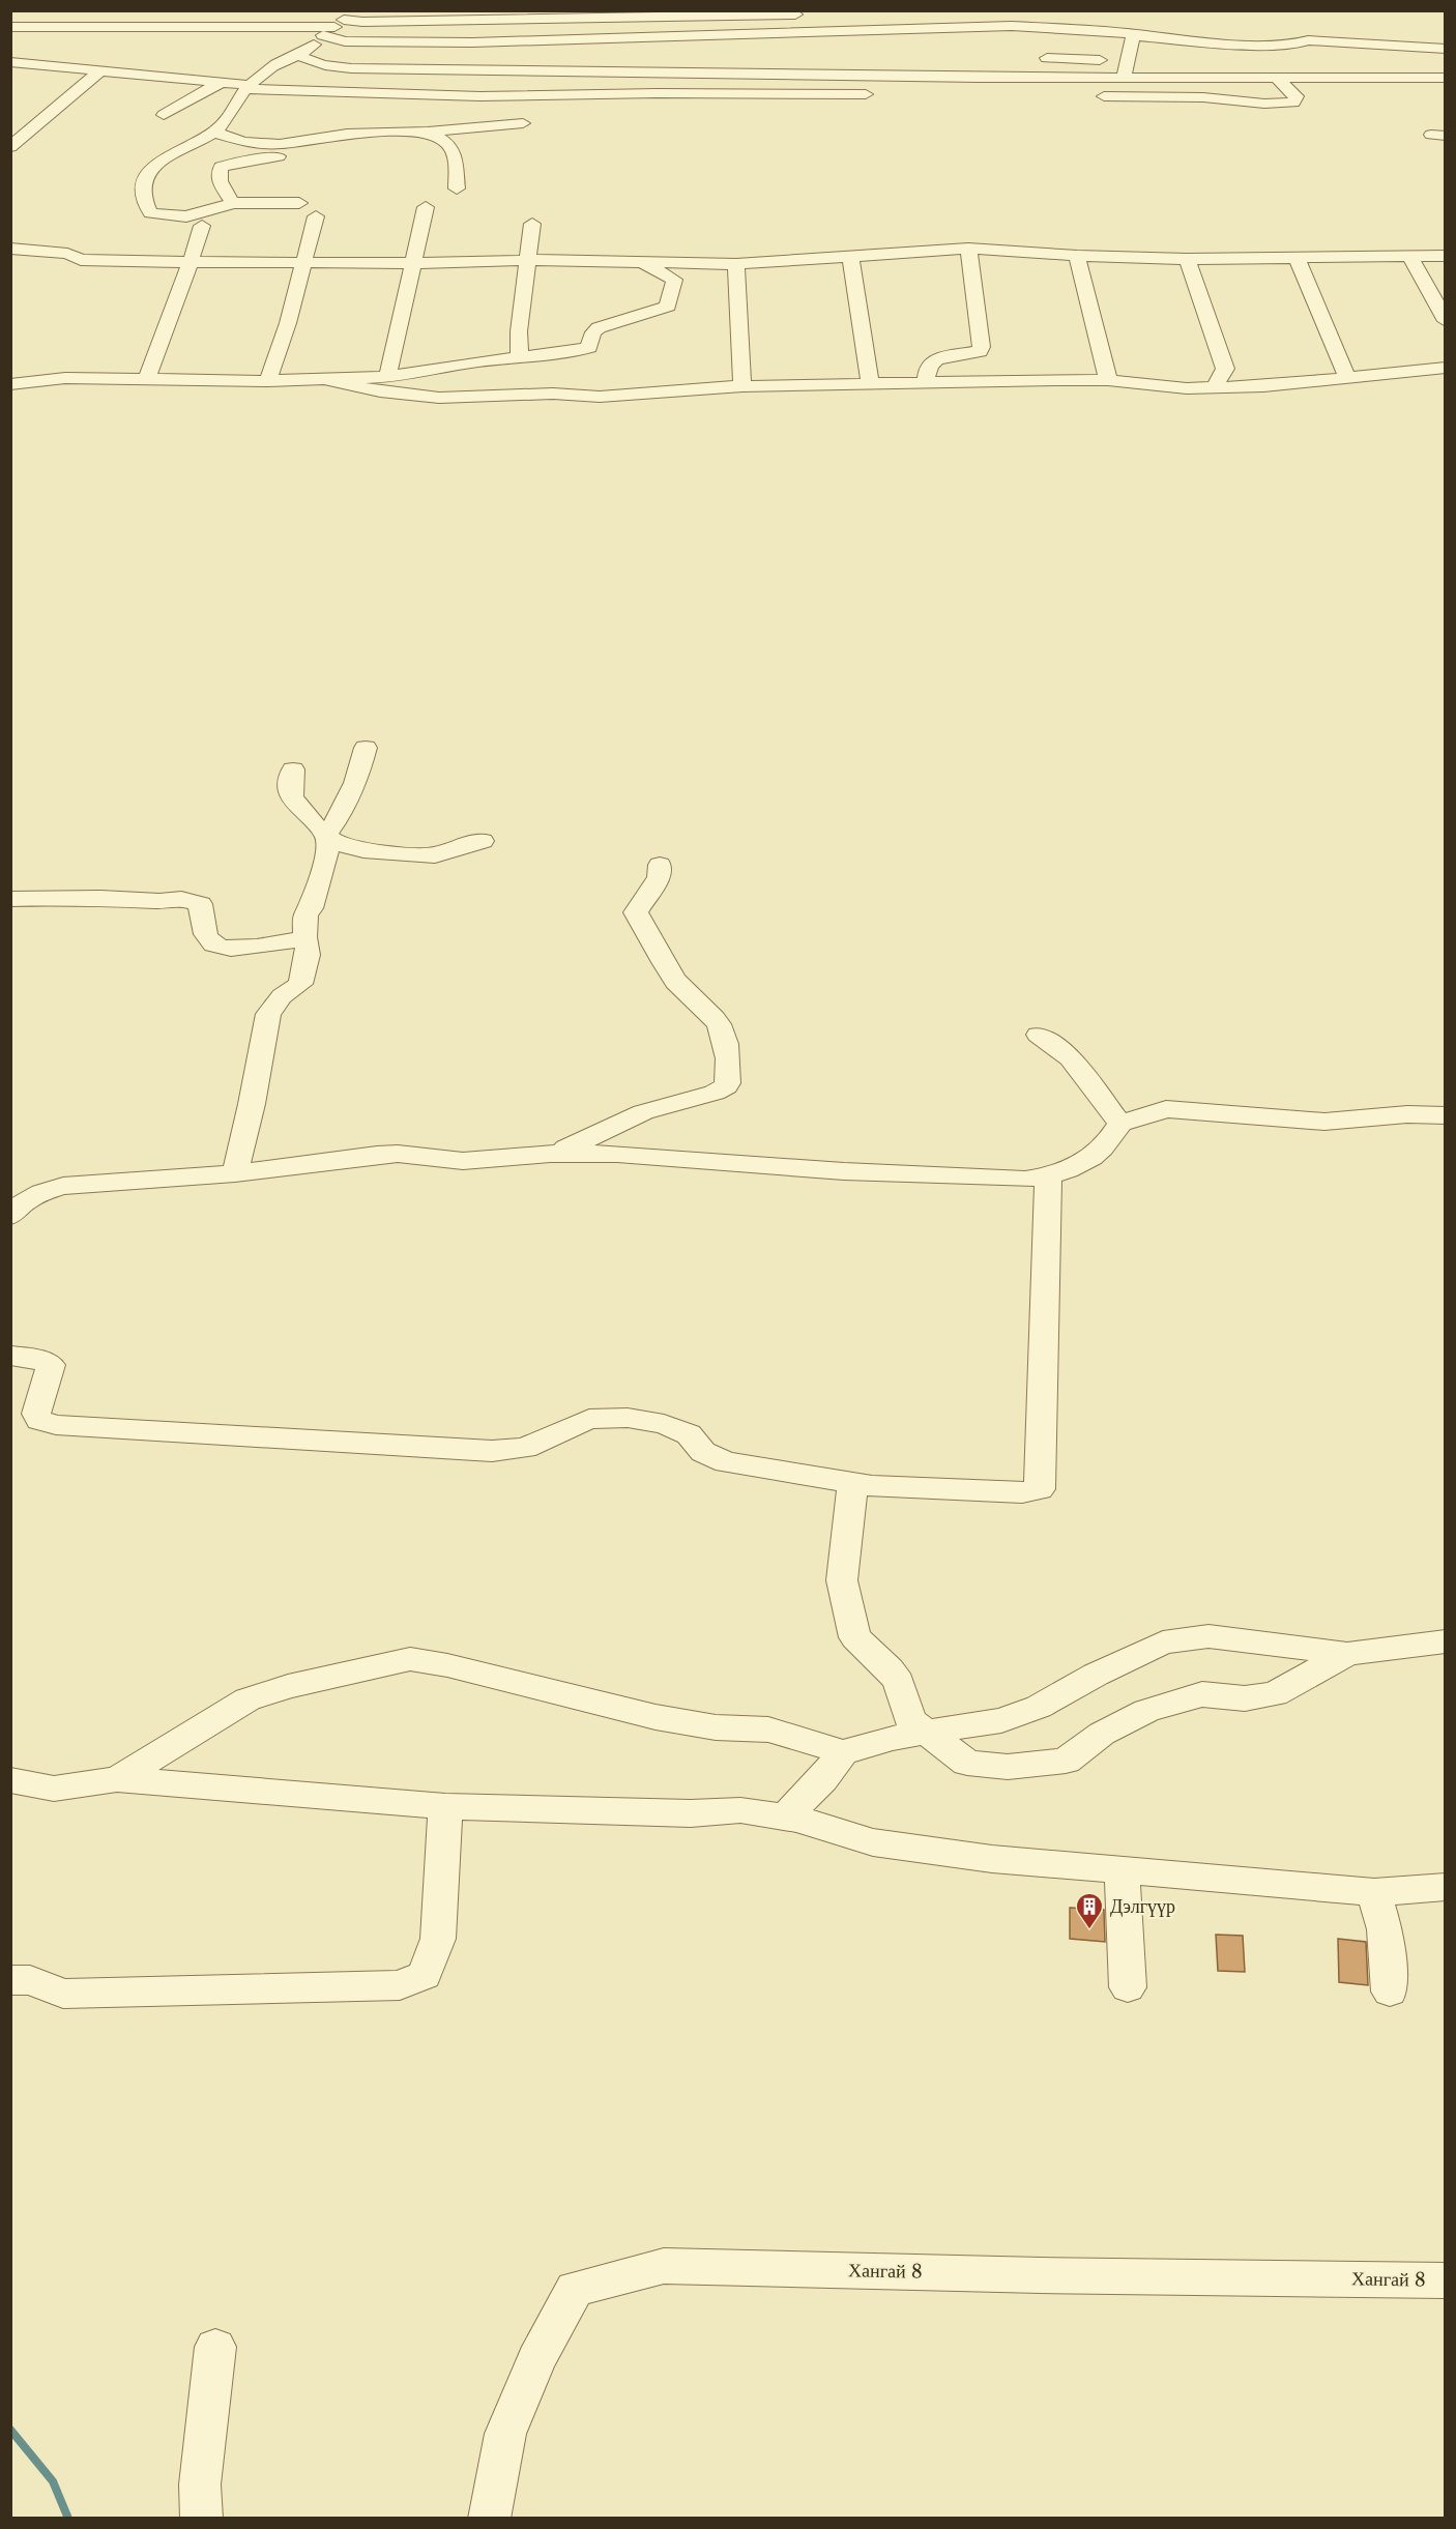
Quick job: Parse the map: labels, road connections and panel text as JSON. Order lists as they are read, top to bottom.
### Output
{
  "streets": {
    "street": ["Хангай 8"]
  },
  "places": {
    "building": ["Дэлгүүр"]
  }
}
